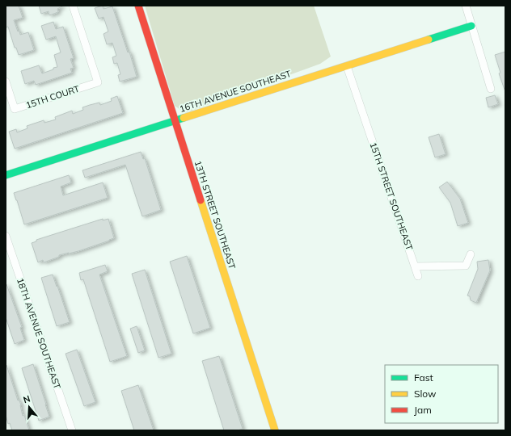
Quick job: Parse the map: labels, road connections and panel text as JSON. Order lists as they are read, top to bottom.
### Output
{
  "streets": {
    "street": [
      "16TH AVENUE SOUTHEAST",
      "15TH COURT",
      "15TH STREET SOUTHEAST",
      "13TH STREET SOUTHEAST",
      "18TH AVENUE SOUTHEAST"
    ]
  },
  "crossings": [
    ["16TH AVENUE SOUTHEAST", "15TH STREET SOUTHEAST"],
    ["16TH AVENUE SOUTHEAST", "13TH STREET SOUTHEAST"]
  ],
  "legend": ["Fast", "Slow", "Jam"],
  "north": "top"
}
